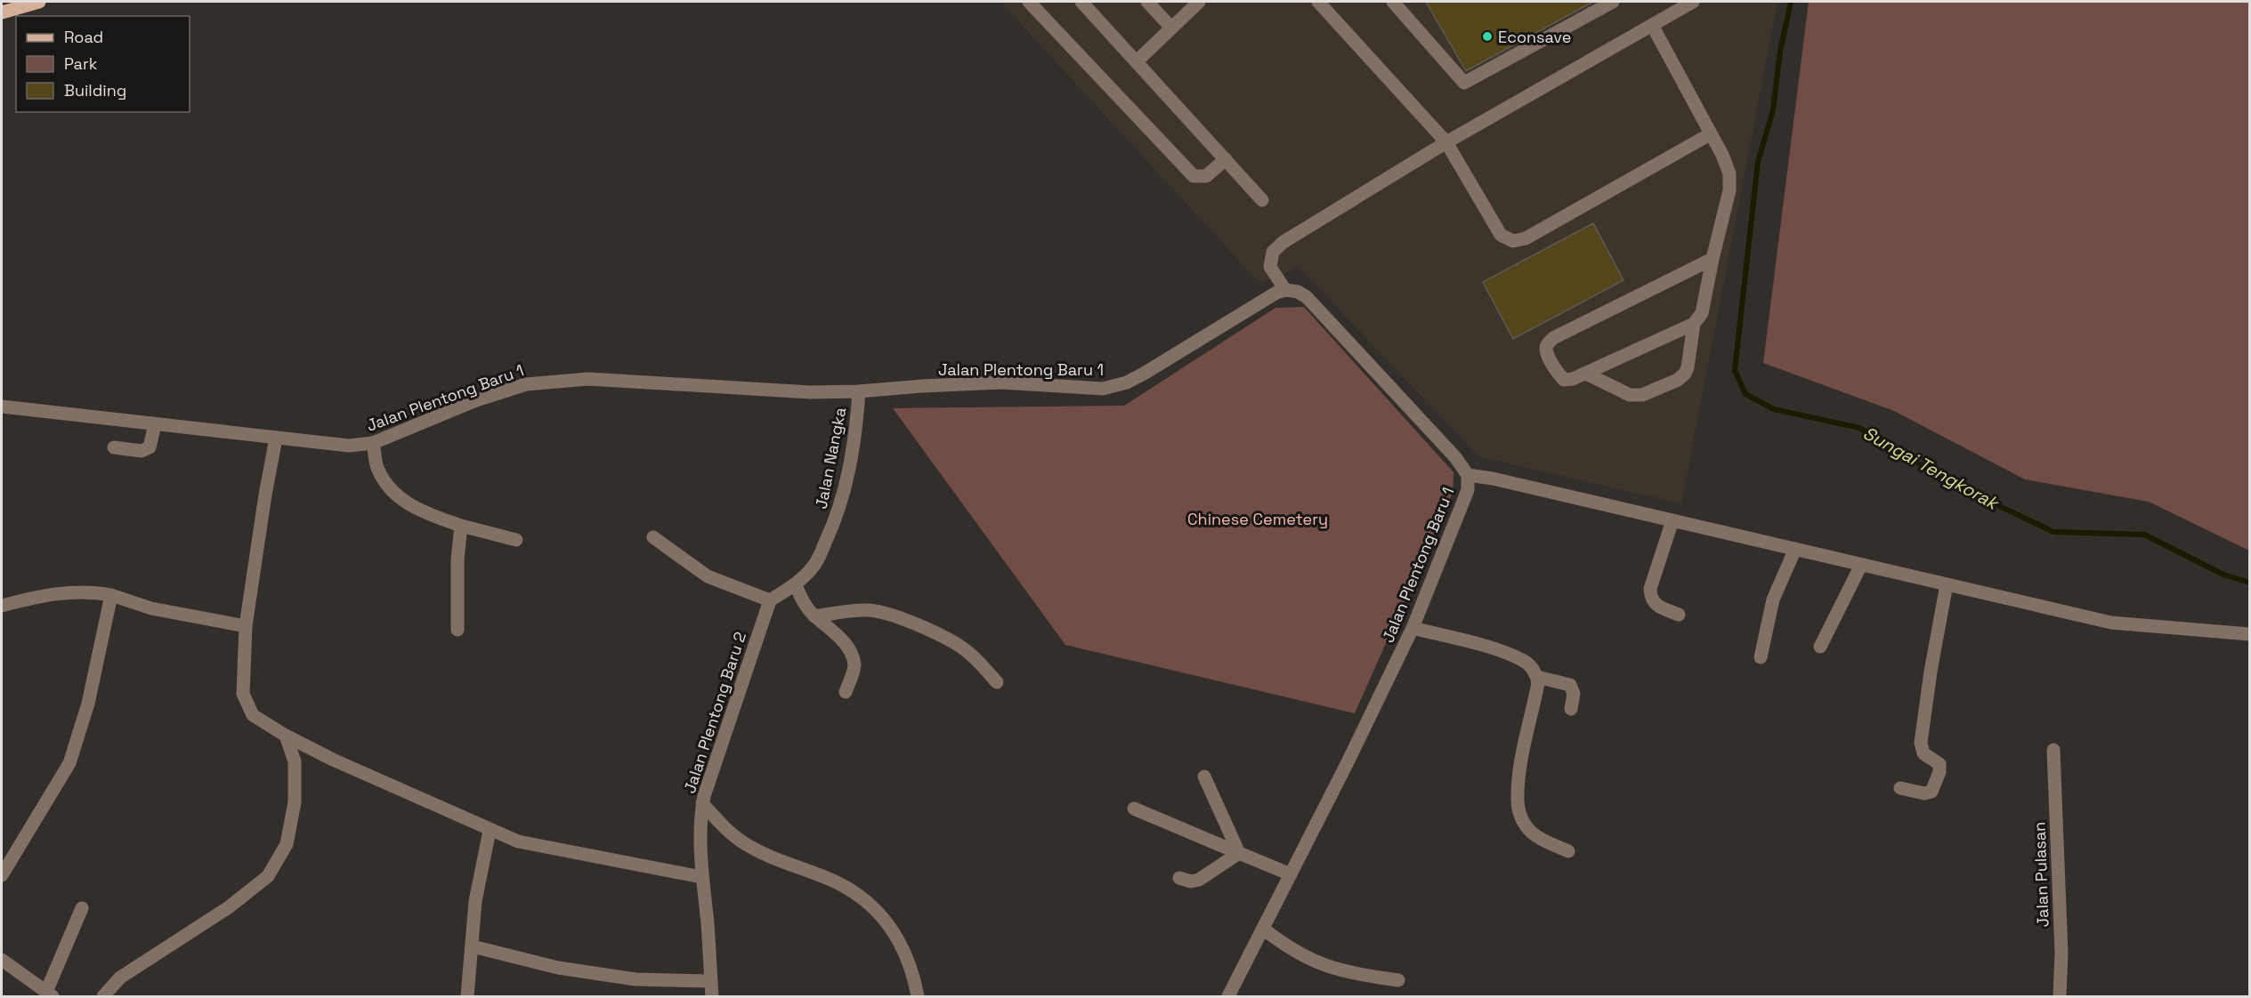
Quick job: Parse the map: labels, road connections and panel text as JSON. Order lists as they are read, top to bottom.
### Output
{
  "streets": {
    "street": [
      "Jalan Plentong Baru 1",
      "Jalan Nangka",
      "Jalan Plentong Baru 2",
      "Jalan Pulasan"
    ]
  },
  "crossings": [
    ["Jalan Plentong Baru 1", "Jalan Nangka"],
    ["Jalan Nangka", "Jalan Plentong Baru 2"]
  ],
  "water": ["Sungai Tengkorak"],
  "parks": ["Chinese Cemetery"],
  "places": ["Econsave"],
  "legend": ["Road", "Park", "Building"]
}
